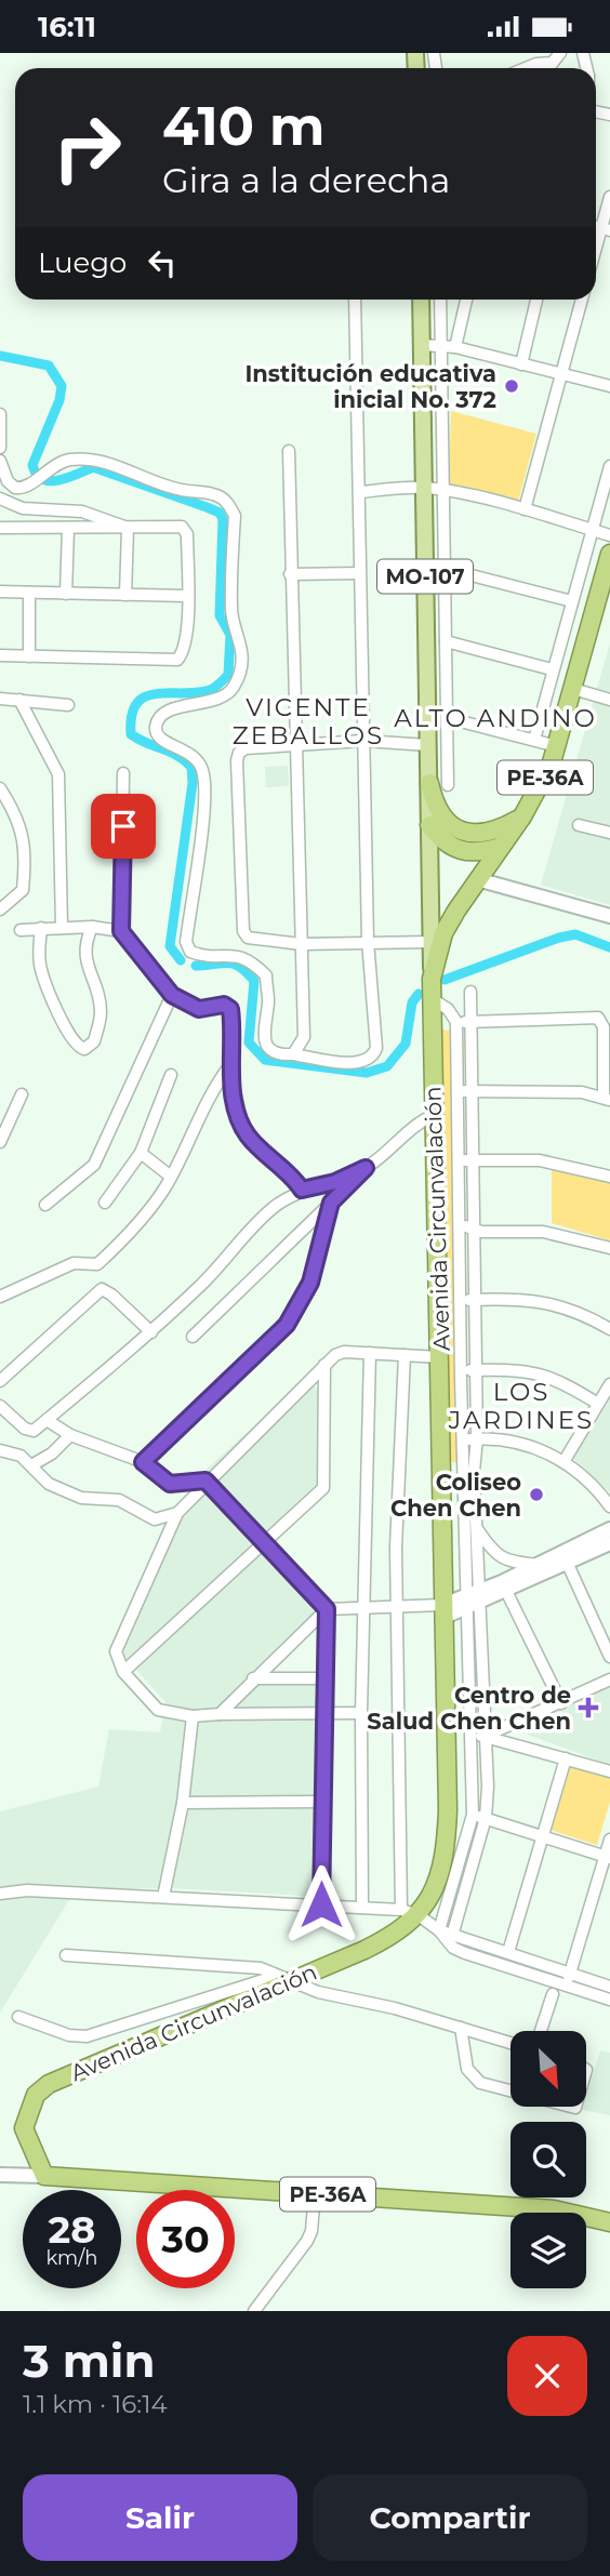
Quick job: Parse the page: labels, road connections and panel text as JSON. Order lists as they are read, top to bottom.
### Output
{
  "streets": {
    "highway": ["PE-36A", "Avenida Circunvalación"],
    "main road": ["MO-107"]
  },
  "crossings": [
    ["MO-107", "Avenida Circunvalación"],
    ["PE-36A", "Avenida Circunvalación"]
  ],
  "districts": ["VICENTE ZEBALLOS", "ALTO ANDINO", "LOS JARDINES"],
  "places": {
    "other": ["Institución educativa inicial No. 372", "Coliseo Chen Chen"],
    "health": ["Centro de Salud Chen Chen"]
  },
  "north": "bottom right",
  "page": {
    "status": "16:11",
    "turn": ["410 m", "Gira a la derecha"],
    "then": "Luego",
    "speed": "28 km/h",
    "limit": "30",
    "heading": ["3 min", "1.1 km · 16:14"],
    "buttons": ["Salir", "Compartir"]
  }
}
